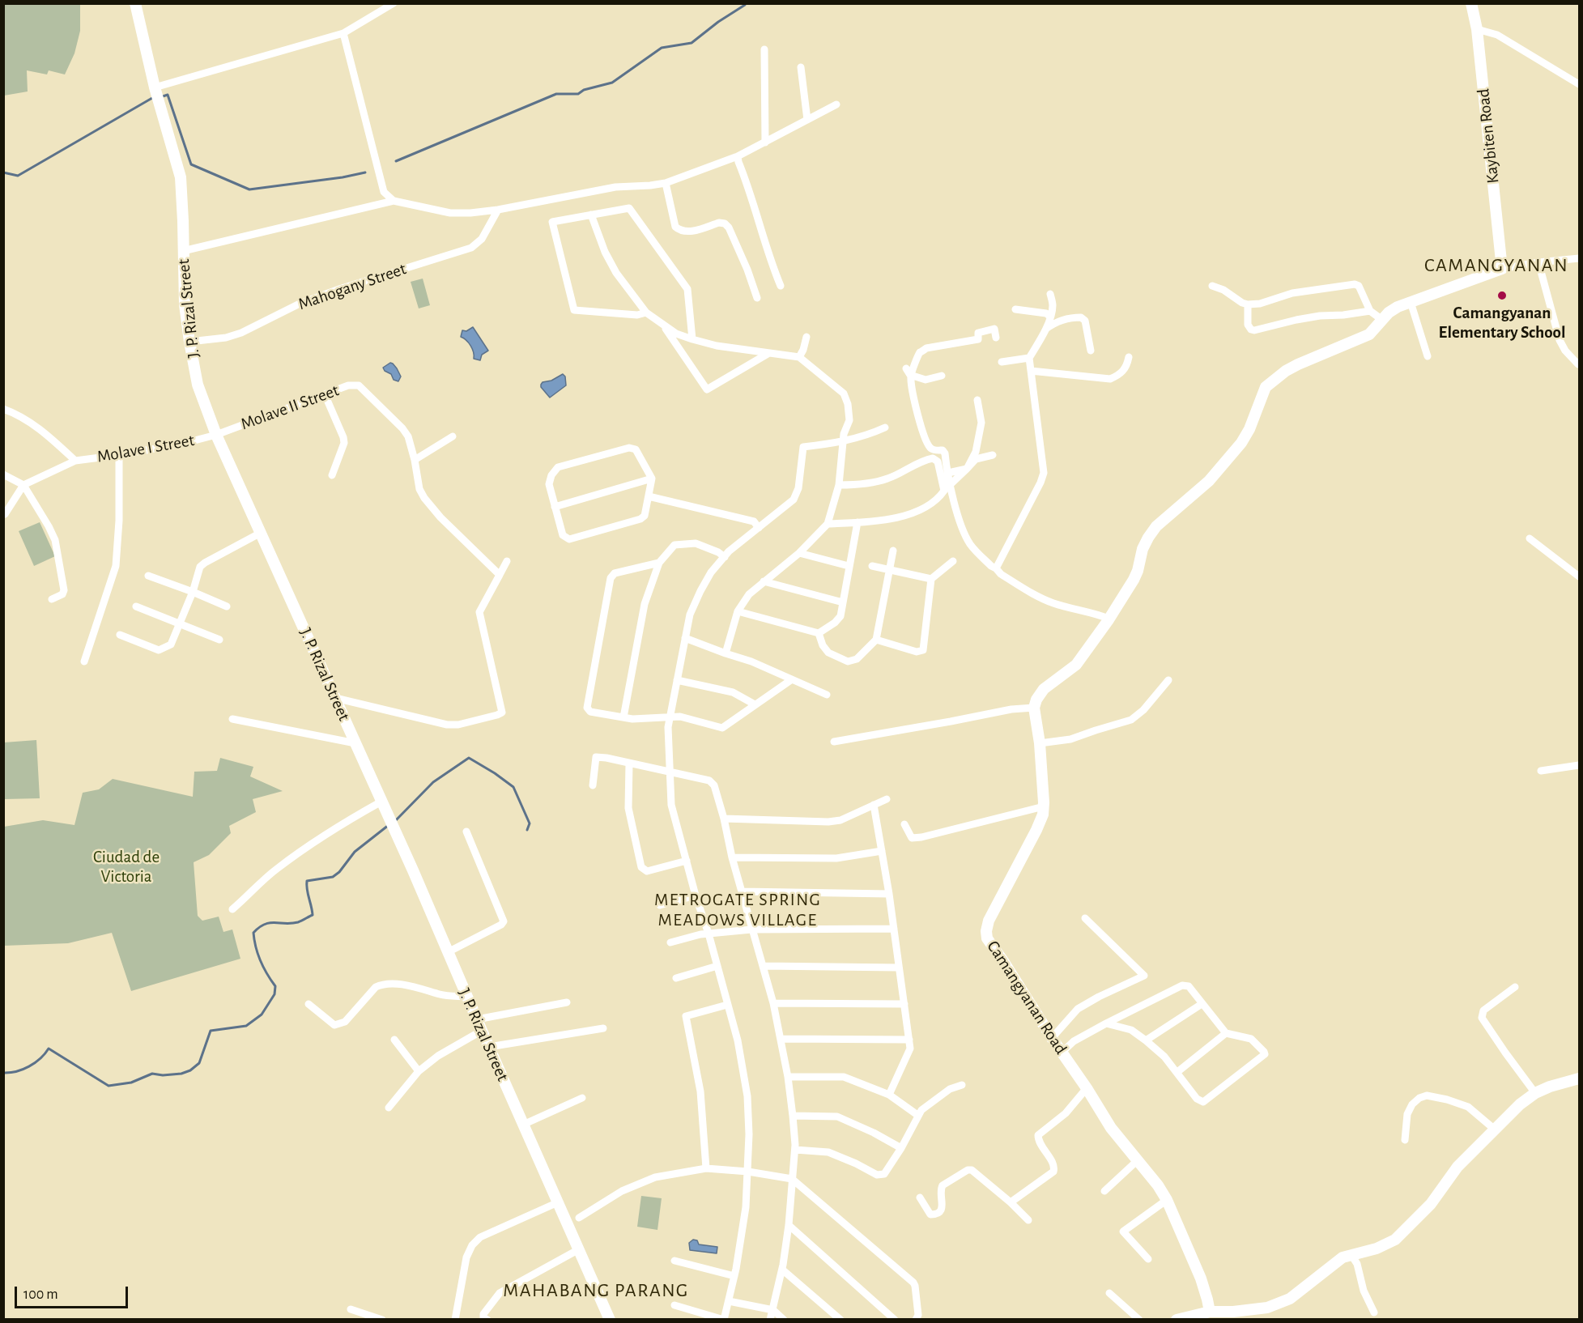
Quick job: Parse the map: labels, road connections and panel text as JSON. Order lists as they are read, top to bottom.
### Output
{
  "streets": {
    "street": [
      "Kaybiten Road",
      "Mahogany Street",
      "J. P. Rizal Street",
      "Molave II Street",
      "Molave I Street",
      "Camangyanan Road"
    ]
  },
  "crossings": [
    ["Mahogany Street", "J. P. Rizal Street"],
    ["J. P. Rizal Street", "Molave II Street"],
    ["J. P. Rizal Street", "Molave I Street"],
    ["Molave II Street", "Molave I Street"]
  ],
  "districts": ["CAMANGYANAN", "METROGATE SPRING MEADOWS VILLAGE", "MAHABANG PARANG"],
  "parks": ["Ciudad de Victoria"],
  "places": ["Camangyanan Elementary School"],
  "scale_bar": "100 m"
}
